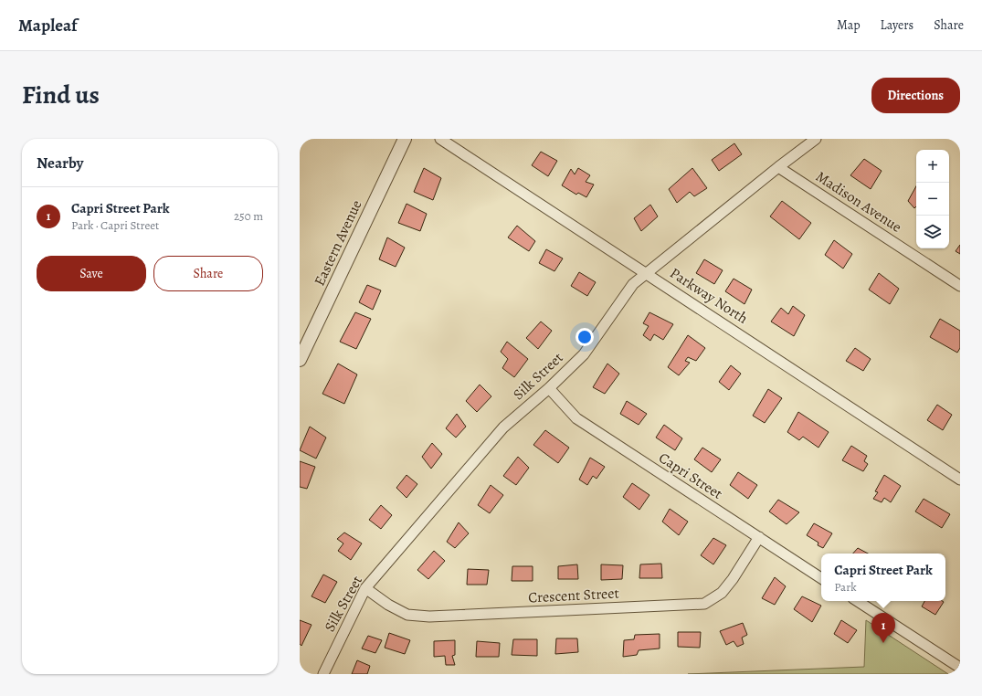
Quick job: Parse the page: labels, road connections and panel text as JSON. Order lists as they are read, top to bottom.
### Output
{
  "streets": {
    "street": [
      "Madison Avenue",
      "Eastern Avenue",
      "Parkway North",
      "Silk Street",
      "Capri Street",
      "Crescent Street"
    ]
  },
  "crossings": [
    ["Madison Avenue", "Silk Street"],
    ["Parkway North", "Silk Street"],
    ["Silk Street", "Capri Street"],
    ["Silk Street", "Crescent Street"],
    ["Capri Street", "Crescent Street"]
  ],
  "page": {
    "header": "Mapleaf",
    "nav": ["Map", "Layers", "Share"],
    "title": "Find us",
    "buttons": [
      "Directions",
      ["Save", "Share"]
    ],
    "heading": "Nearby",
    "map_buttons": ["+", "−"],
    "list": [
      {
        "mark": "1",
        "name": "Capri Street Park",
        "note": "Park · Capri Street",
        "value": "250 m"
      }
    ],
    "popup": ["Capri Street Park", "Park"],
    "pins": "1"
  }
}
